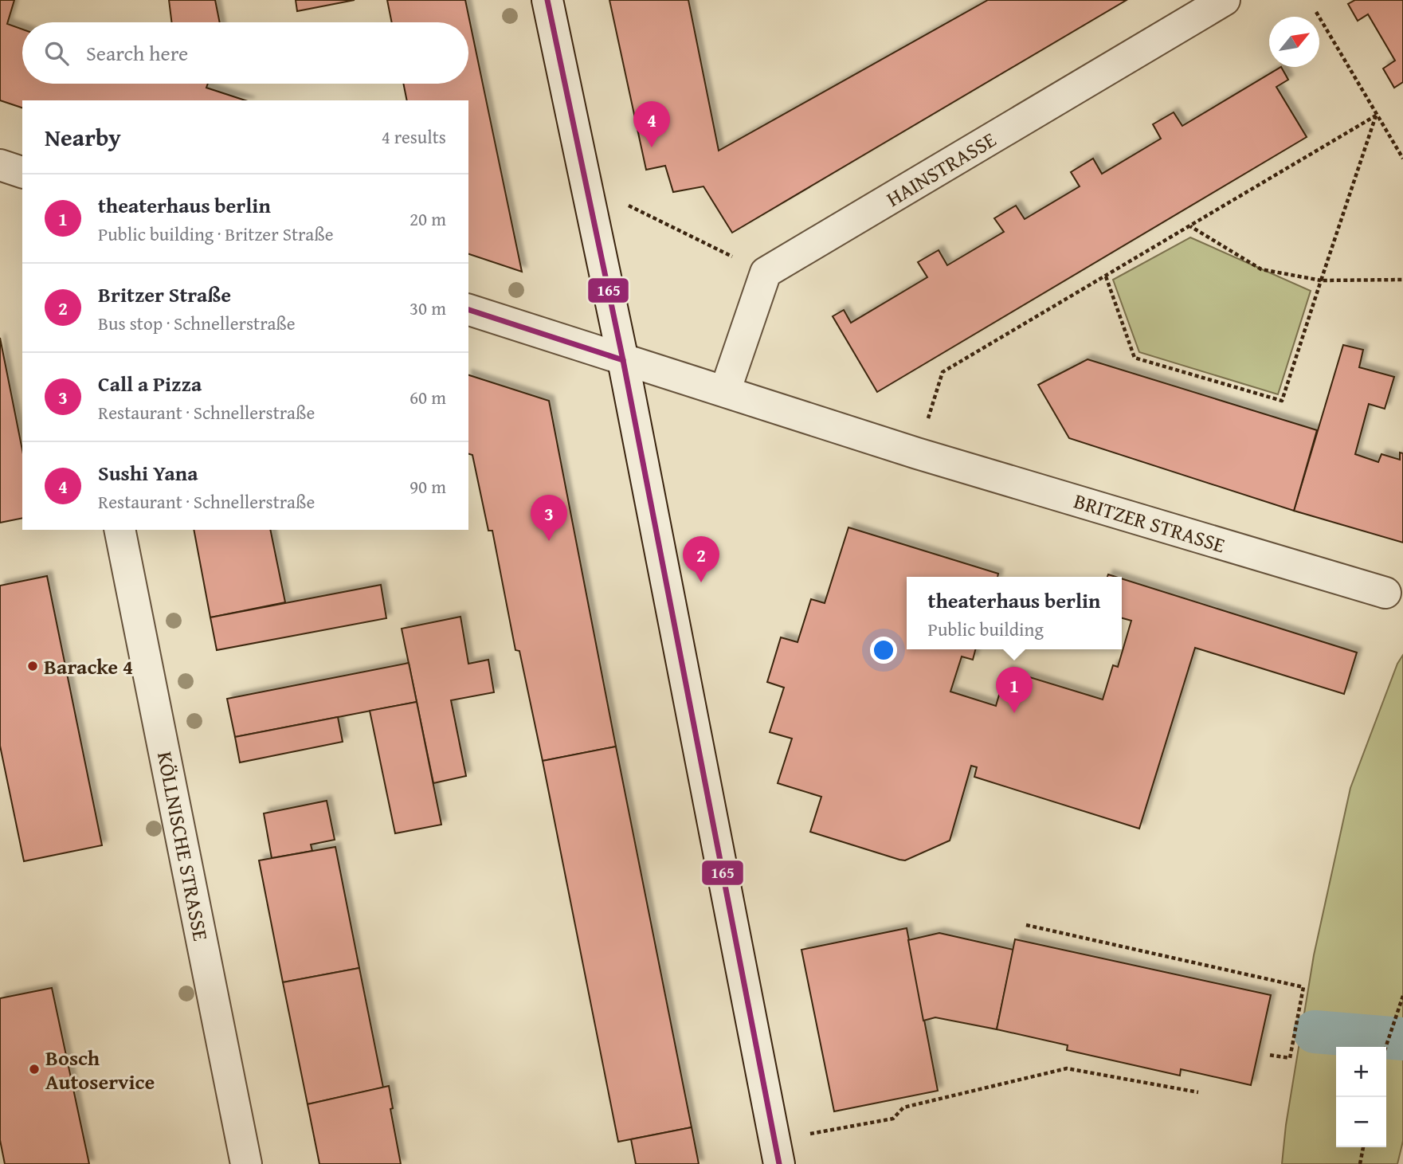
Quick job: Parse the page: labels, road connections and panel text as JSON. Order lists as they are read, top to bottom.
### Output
{
  "streets": {
    "street": ["HAINSTRASSE", "BRITZER STRASSE", "KÖLLNISCHE STRASSE"]
  },
  "places": ["Baracke 4", "Bosch Autoservice"],
  "lines": ["transit line 165"],
  "north": "top right",
  "page": {
    "search": "Search here",
    "heading": ["Nearby", "4 results"],
    "pins": [
      "4",
      "3",
      "2",
      "1"
    ],
    "list": [
      {
        "mark": "1",
        "name": "theaterhaus berlin",
        "note": "Public building · Britzer Straße",
        "value": "20 m"
      },
      {
        "mark": "2",
        "name": "Britzer Straße",
        "note": "Bus stop · Schnellerstraße",
        "value": "30 m"
      },
      {
        "mark": "3",
        "name": "Call a Pizza",
        "note": "Restaurant · Schnellerstraße",
        "value": "60 m"
      },
      {
        "mark": "4",
        "name": "Sushi Yana",
        "note": "Restaurant · Schnellerstraße",
        "value": "90 m"
      }
    ],
    "popup": ["theaterhaus berlin", "Public building"],
    "map_buttons": ["+", "−"]
  }
}
